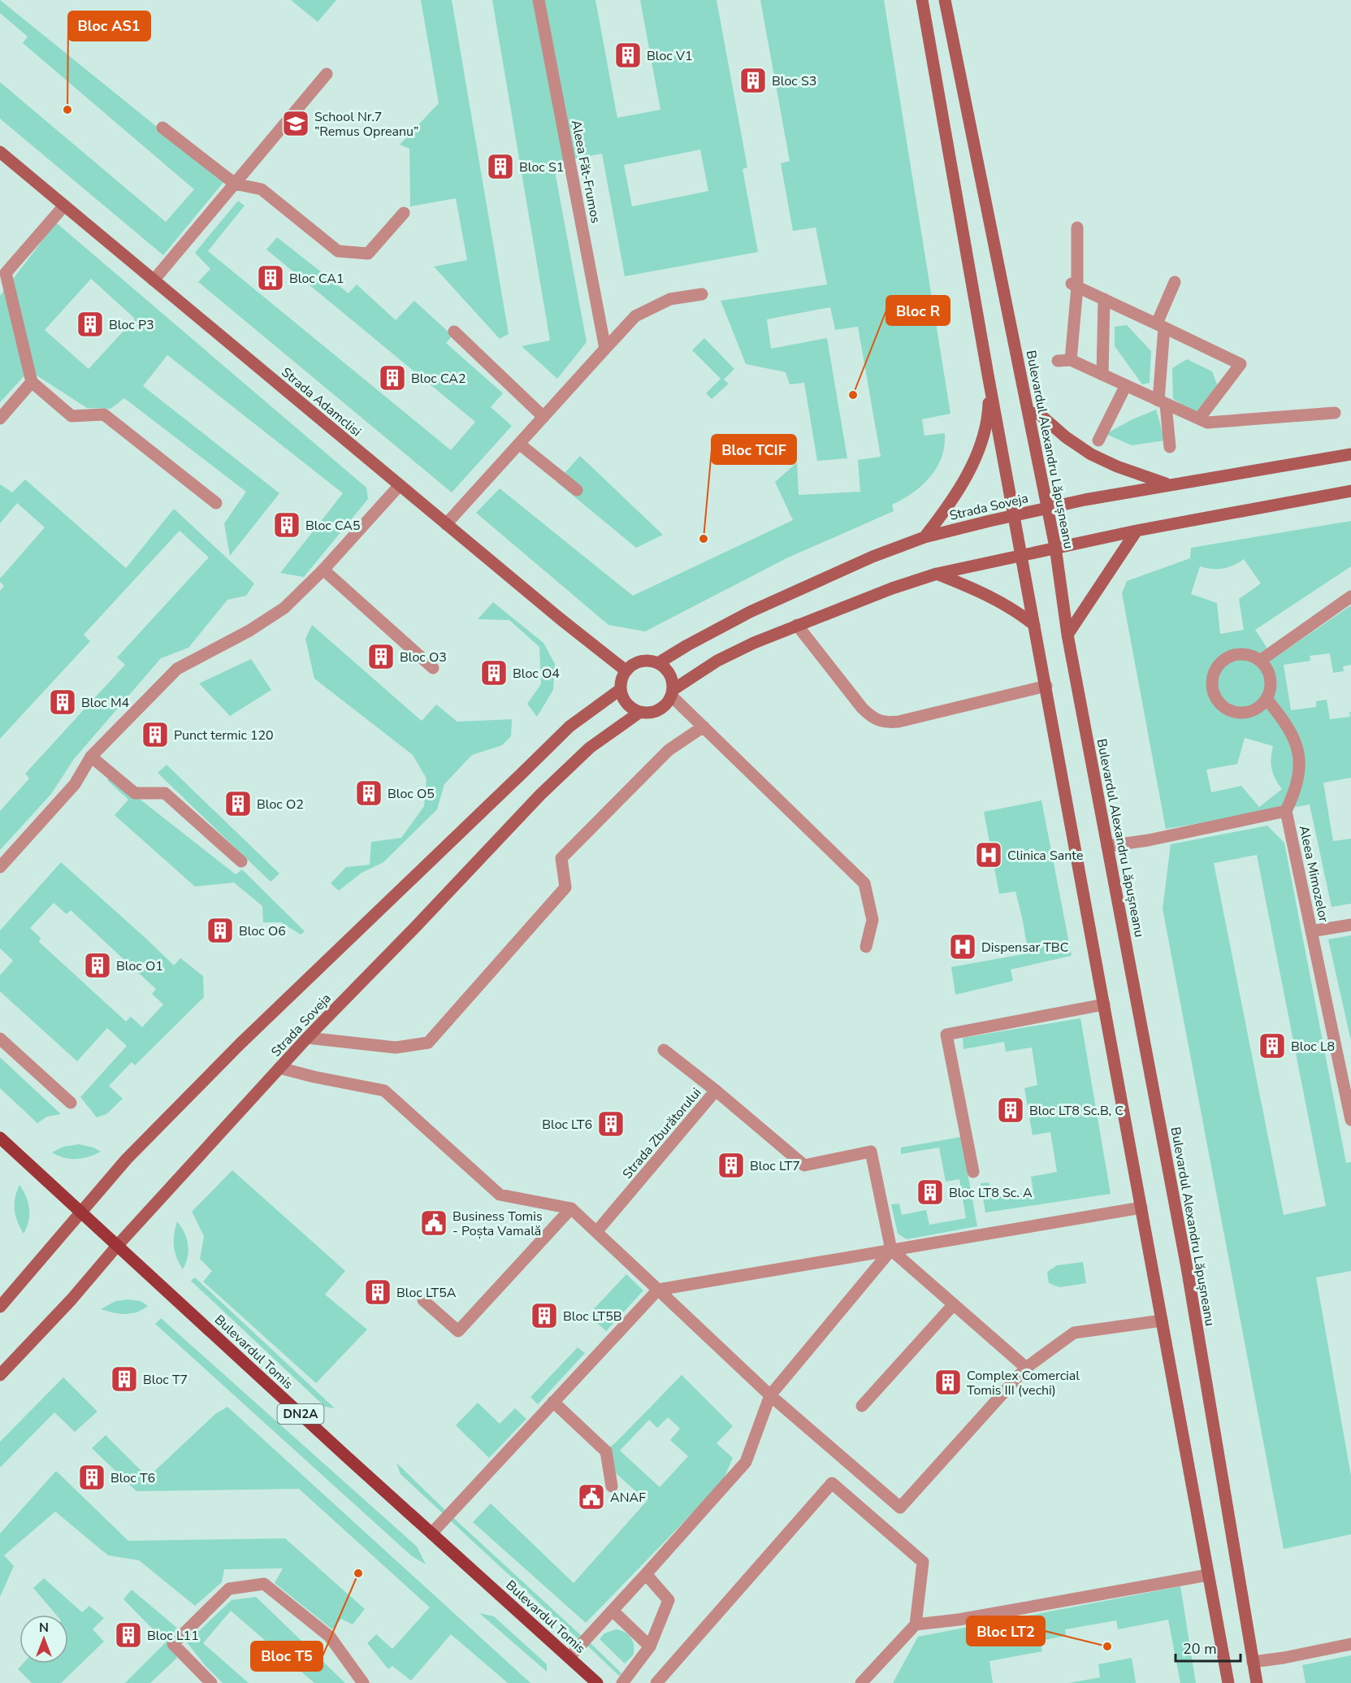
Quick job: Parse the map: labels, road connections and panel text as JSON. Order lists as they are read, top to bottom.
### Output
{
  "streets": {
    "main road": [
      "Strada Adamclisi",
      "Bulevardul Alexandru Lăpușneanu",
      "Strada Soveja",
      "Bulevardul Tomis",
      "DN2A"
    ],
    "street": ["Aleea Făt-Frumos", "Aleea Mimozelor", "Strada Zburătorului"]
  },
  "crossings": [
    ["Strada Adamclisi", "Strada Soveja"],
    ["Bulevardul Alexandru Lăpușneanu", "Strada Soveja"],
    ["Bulevardul Alexandru Lăpușneanu", "Aleea Mimozelor"],
    ["Strada Soveja", "Bulevardul Tomis"]
  ],
  "places": {
    "building": [
      "Bloc V1",
      "Bloc S3",
      "Bloc S1",
      "Bloc CA1",
      "Bloc P3",
      "Bloc CA2",
      "Bloc CA5",
      "Bloc O3",
      "Bloc O4",
      "Bloc M4",
      "Punct termic 120",
      "Bloc O5",
      "Bloc O2",
      "Bloc O6",
      "Bloc O1",
      "Bloc L8",
      "Bloc LT8 Sc.B, C",
      "Bloc LT6",
      "Bloc LT7",
      "Bloc LT8 Sc. A",
      "Bloc LT5A",
      "Bloc LT5B",
      "Bloc T7",
      "Complex Comercial Tomis III (vechi)",
      "Bloc T6",
      "Bloc L11"
    ],
    "other": [
      "Bloc AS1",
      "Bloc R",
      "Bloc TCIF",
      "Bloc T5",
      "Bloc LT2"
    ],
    "school or university": ["School Nr.7 ”Remus Opreanu”"],
    "hospital": ["Clinica Sante", "Dispensar TBC"],
    "public building": ["Business Tomis - Poșta Vamală", "ANAF"]
  },
  "scale_bar": "20 m",
  "north": "top"
}
